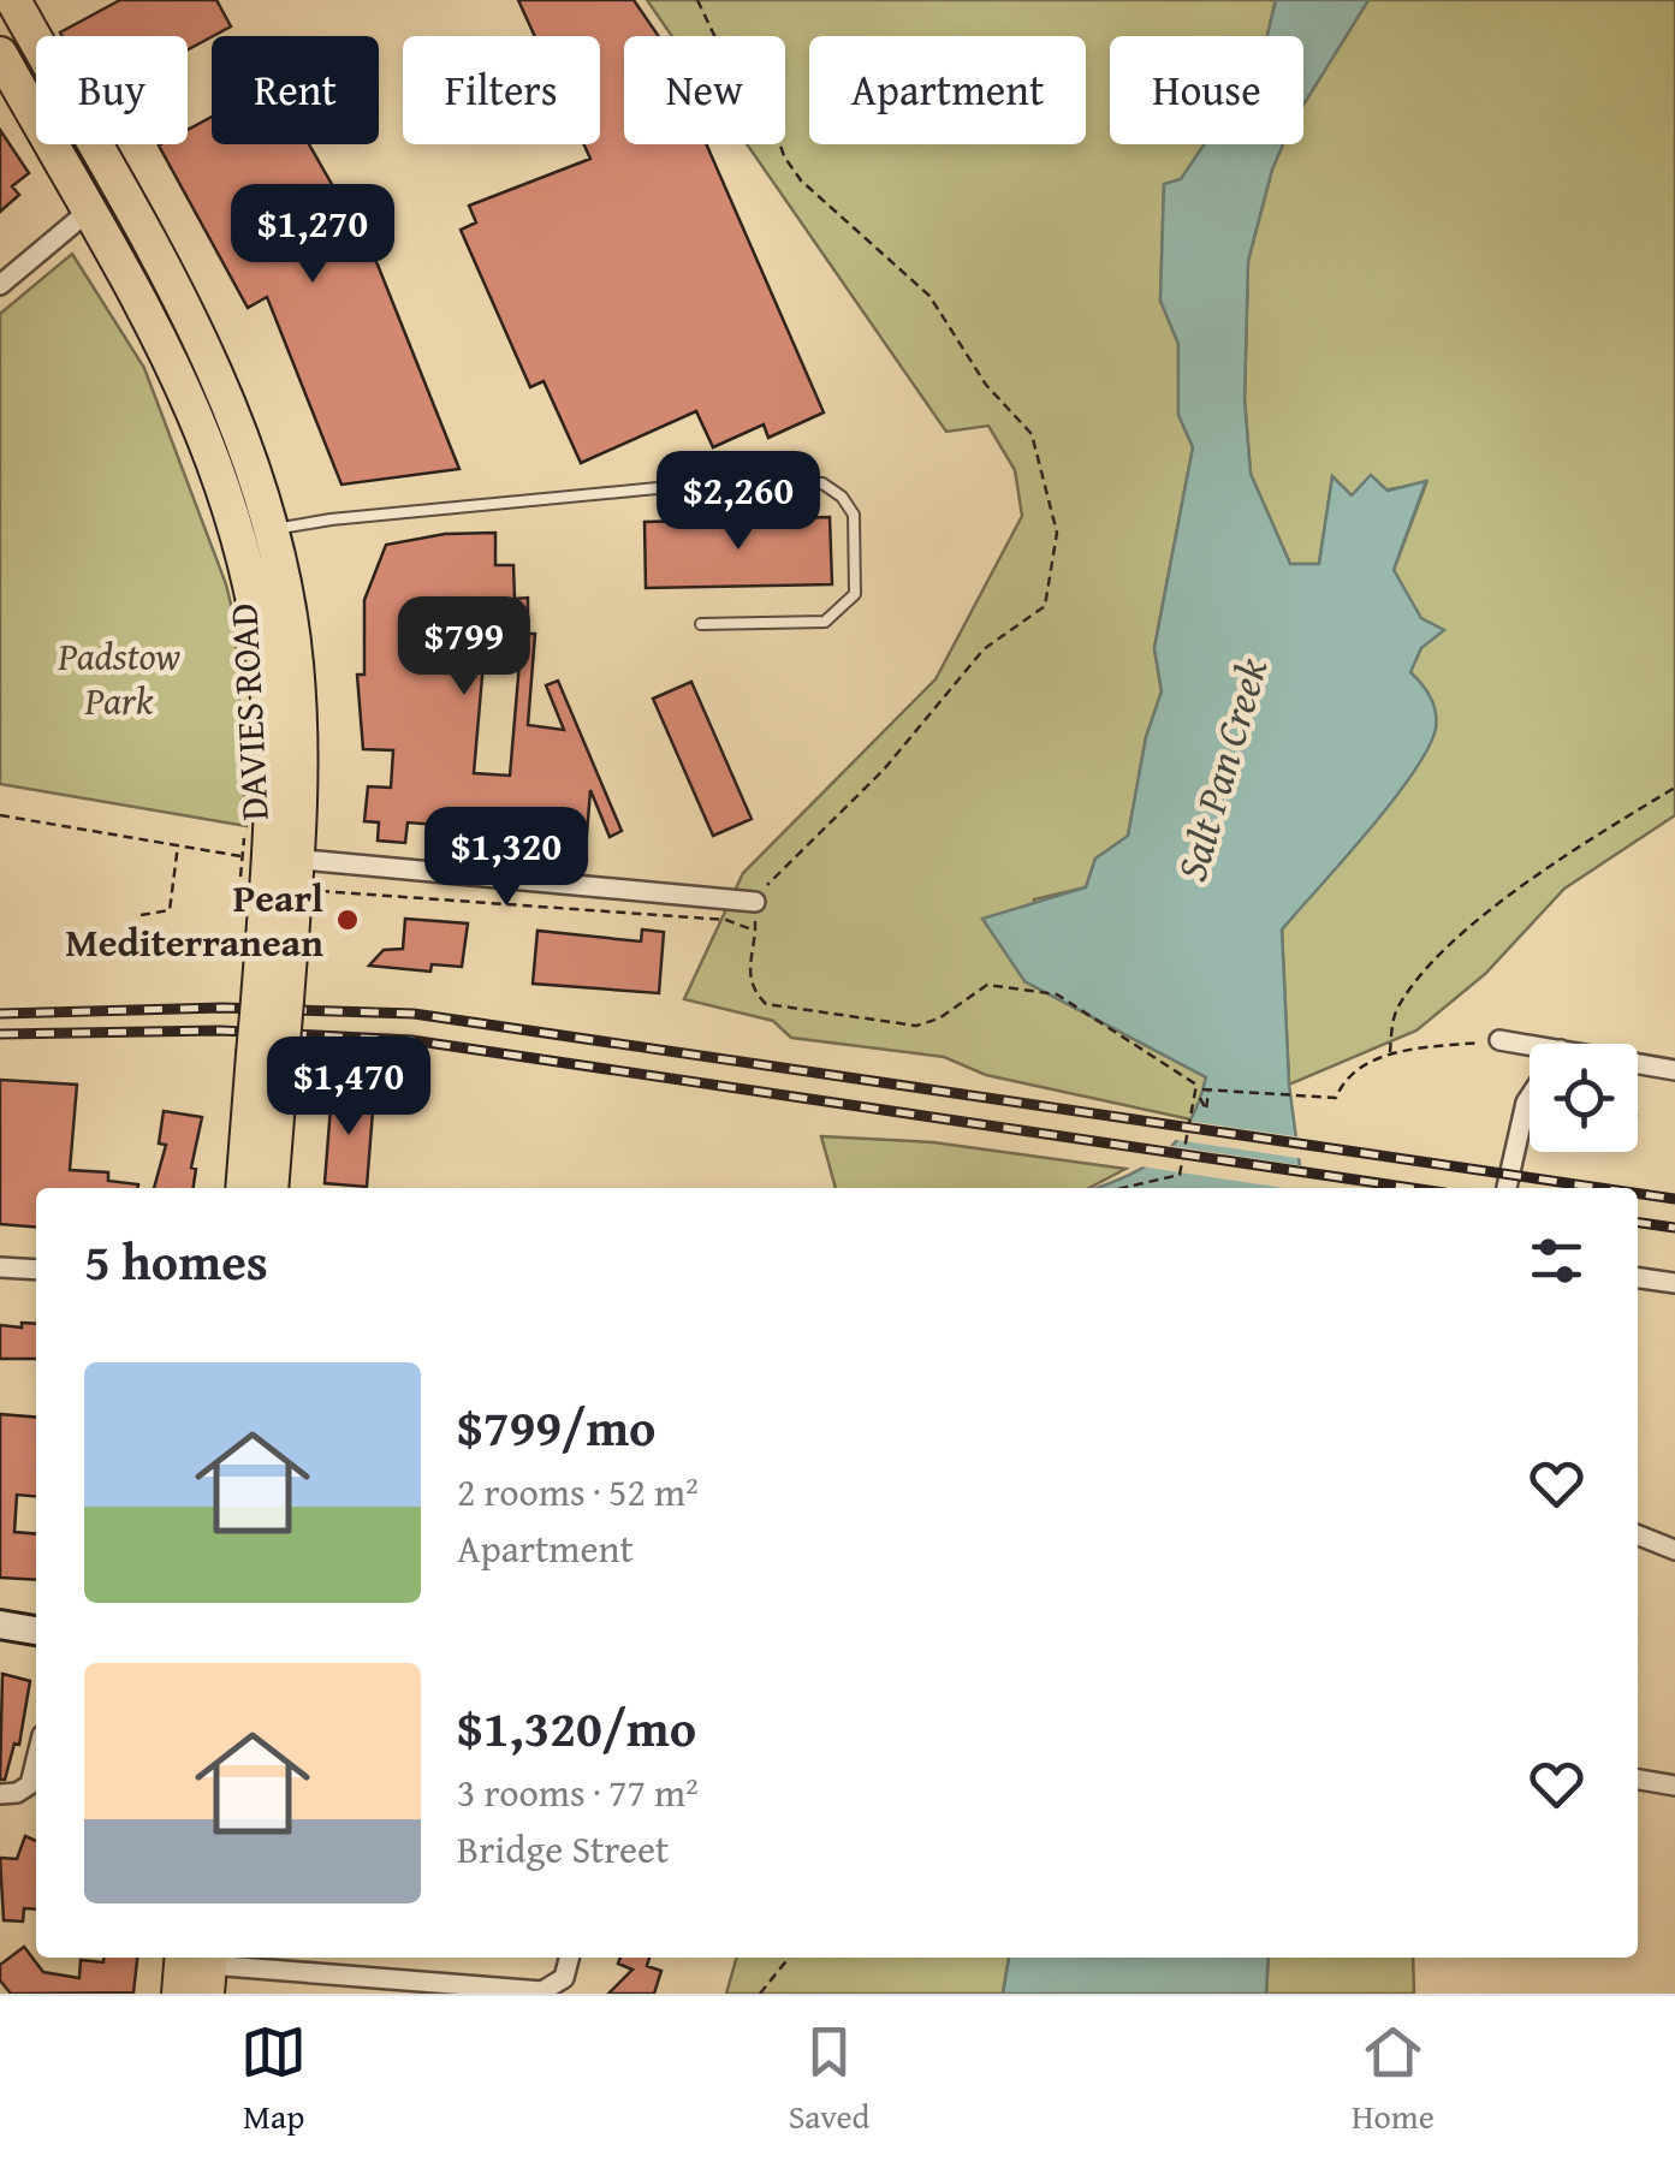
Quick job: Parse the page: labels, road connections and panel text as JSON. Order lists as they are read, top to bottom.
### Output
{
  "streets": {
    "highway": ["DAVIES ROAD"]
  },
  "water": ["Salt Pan Creek"],
  "parks": ["Padstow Park"],
  "places": ["Pearl Mediterranean"],
  "page": {
    "chip": [
      "Buy",
      "Rent",
      "Filters",
      "New",
      "Apartment",
      "House"
    ],
    "price": [
      "$1,270",
      "$2,260",
      "$799",
      "$1,320",
      "$1,470"
    ],
    "heading": "5 homes",
    "list": [
      {
        "name": "$799/mo",
        "note": "2 rooms · 52 m² · Apartment"
      },
      {
        "name": "$1,320/mo",
        "note": "3 rooms · 77 m² · Bridge Street"
      }
    ],
    "tabs": ["Map", "Saved", "Home"]
  }
}
